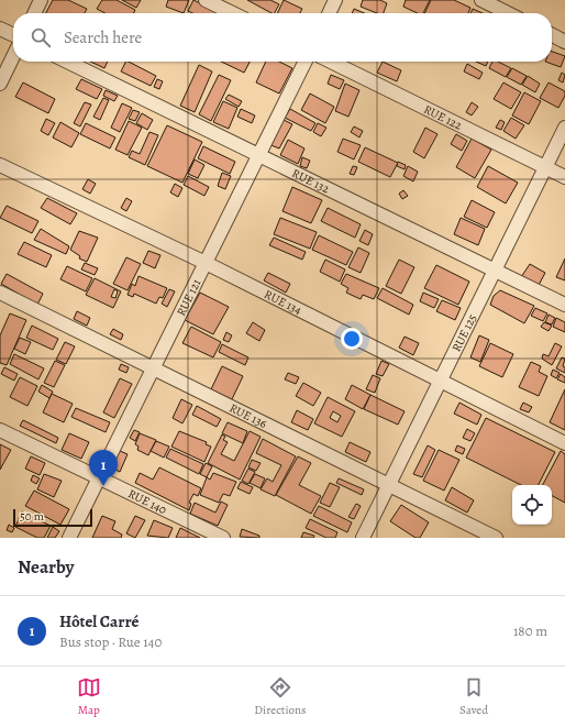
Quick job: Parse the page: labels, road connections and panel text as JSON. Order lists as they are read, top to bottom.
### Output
{
  "streets": {
    "street": [
      "RUE 122",
      "RUE 132",
      "RUE 121",
      "RUE 134",
      "RUE 125",
      "RUE 136",
      "RUE 140"
    ]
  },
  "crossings": [
    ["RUE 122", "RUE 125"],
    ["RUE 132", "RUE 121"],
    ["RUE 132", "RUE 125"],
    ["RUE 121", "RUE 134"],
    ["RUE 121", "RUE 136"],
    ["RUE 121", "RUE 140"],
    ["RUE 134", "RUE 125"],
    ["RUE 125", "RUE 136"]
  ],
  "scale_bar": "50 m",
  "page": {
    "search": "Search here",
    "pins": "1",
    "scale": "50 m",
    "heading": "Nearby",
    "list": [
      {
        "mark": "1",
        "name": "Hôtel Carré",
        "note": "Bus stop · Rue 140",
        "value": "180 m"
      }
    ],
    "nav": ["Map", "Directions", "Saved"]
  }
}
